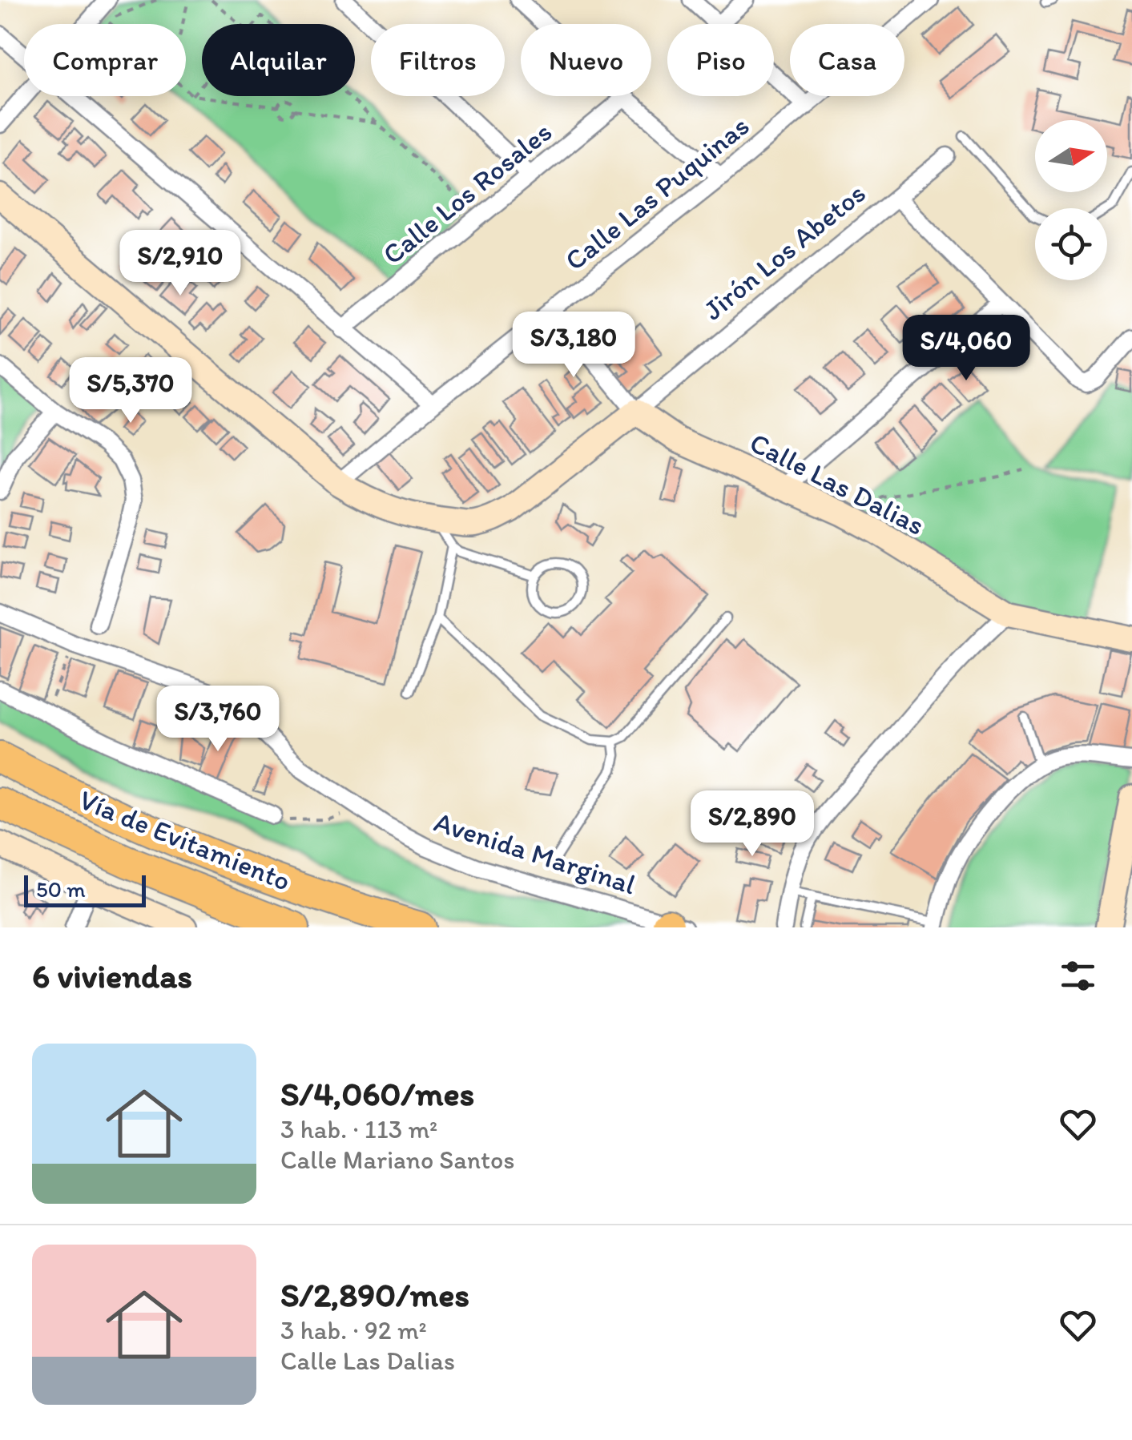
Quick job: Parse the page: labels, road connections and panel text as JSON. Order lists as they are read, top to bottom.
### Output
{
  "streets": {
    "highway": ["Vía de Evitamiento"],
    "street": [
      "Calle Los Rosales",
      "Calle Las Puquinas",
      "Jirón Los Abetos",
      "Calle Las Dalias",
      "Avenida Marginal"
    ]
  },
  "crossings": [
    ["Calle Las Puquinas", "Jirón Los Abetos"],
    ["Jirón Los Abetos", "Calle Las Dalias"]
  ],
  "scale_bar": "50 m",
  "north": "right",
  "page": {
    "chip": [
      "Comprar",
      "Alquilar",
      "Filtros",
      "Nuevo",
      "Piso",
      "Casa"
    ],
    "price": [
      "S/2,910",
      "S/3,180",
      "S/4,060",
      "S/5,370",
      "S/3,760",
      "S/2,890"
    ],
    "scale": "50 m",
    "heading": "6 viviendas",
    "list": [
      {
        "name": "S/4,060/mes",
        "note": "3 hab. · 113 m² · Calle Mariano Santos"
      },
      {
        "name": "S/2,890/mes",
        "note": "3 hab. · 92 m² · Calle Las Dalias"
      }
    ]
  }
}
